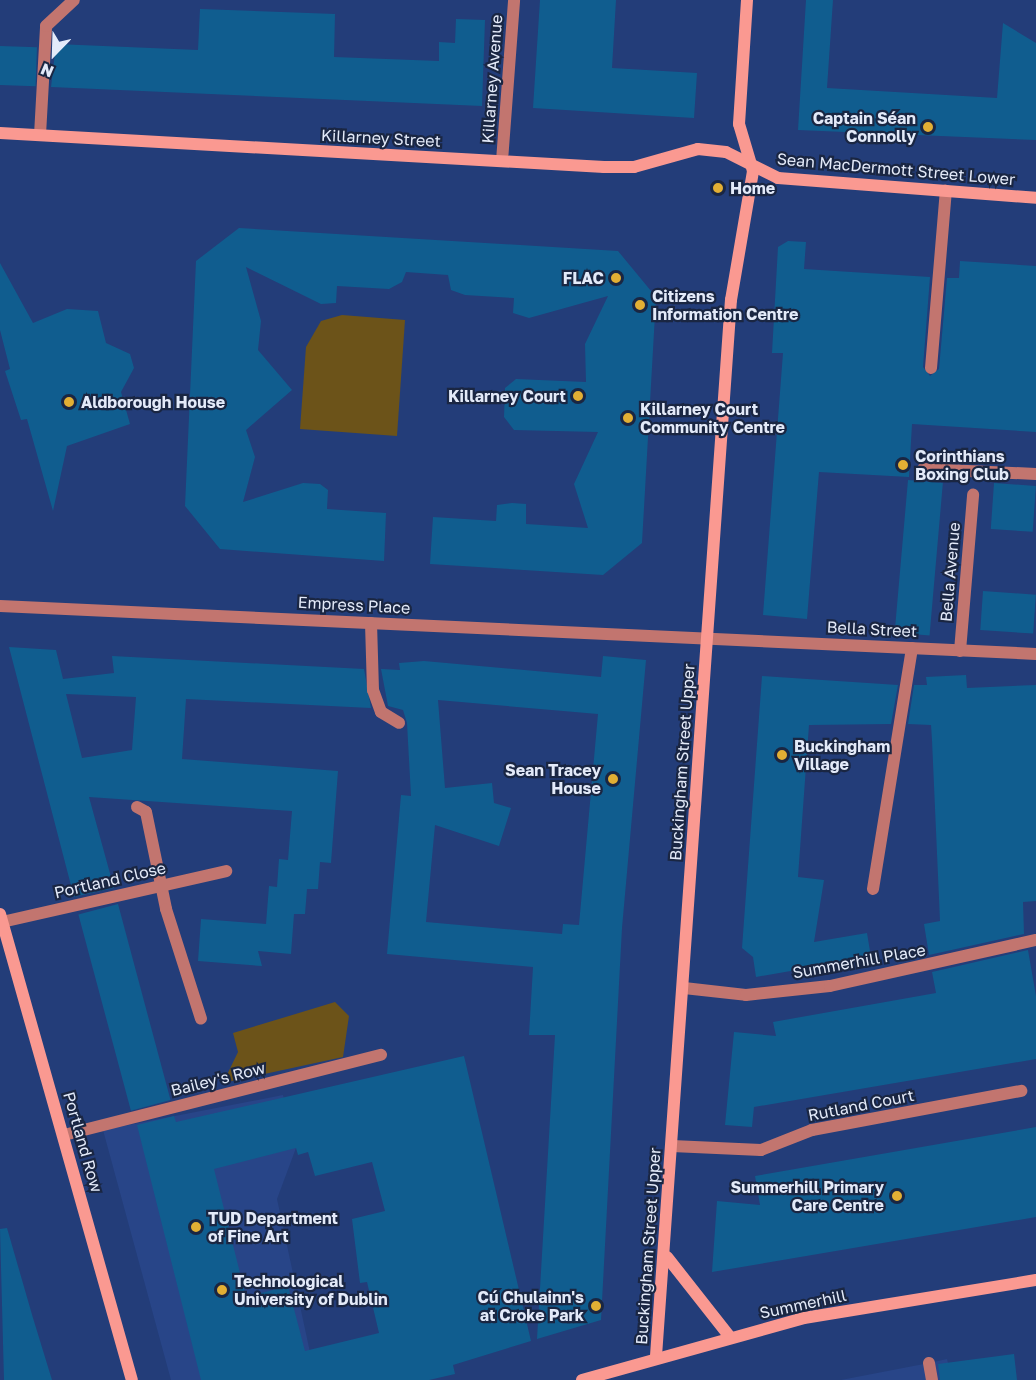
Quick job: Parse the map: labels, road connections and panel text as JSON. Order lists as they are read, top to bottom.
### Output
{
  "streets": {
    "street": [
      "Killarney Avenue",
      "Killarney Street",
      "Sean MacDermott Street Lower",
      "Bella Avenue",
      "Empress Place",
      "Bella Street",
      "Buckingham Street Upper",
      "Portland Close",
      "Summerhill Place",
      "Bailey's Row",
      "Rutland Court",
      "Portland Row",
      "Summerhill"
    ]
  },
  "crossings": [
    ["Killarney Avenue", "Killarney Street"],
    ["Killarney Street", "Sean MacDermott Street Lower"],
    ["Killarney Street", "Buckingham Street Upper"],
    ["Sean MacDermott Street Lower", "Buckingham Street Upper"],
    ["Bella Avenue", "Bella Street"],
    ["Empress Place", "Bella Street"],
    ["Empress Place", "Buckingham Street Upper"],
    ["Bella Street", "Buckingham Street Upper"],
    ["Buckingham Street Upper", "Summerhill Place"],
    ["Buckingham Street Upper", "Rutland Court"],
    ["Buckingham Street Upper", "Summerhill"],
    ["Portland Close", "Portland Row"],
    ["Bailey's Row", "Portland Row"]
  ],
  "places": [
    "Captain Séan Connolly",
    "Home",
    "FLAC",
    "Citizens Information Centre",
    "Killarney Court",
    "Aldborough House",
    "Killarney Court Community Centre",
    "Corinthians Boxing Club",
    "Buckingham Village",
    "Sean Tracey House",
    "Summerhill Primary Care Centre",
    "TUD Department of Fine Art",
    "Technological University of Dublin",
    "Cú Chulainn's at Croke Park"
  ],
  "north": "bottom left"
}
